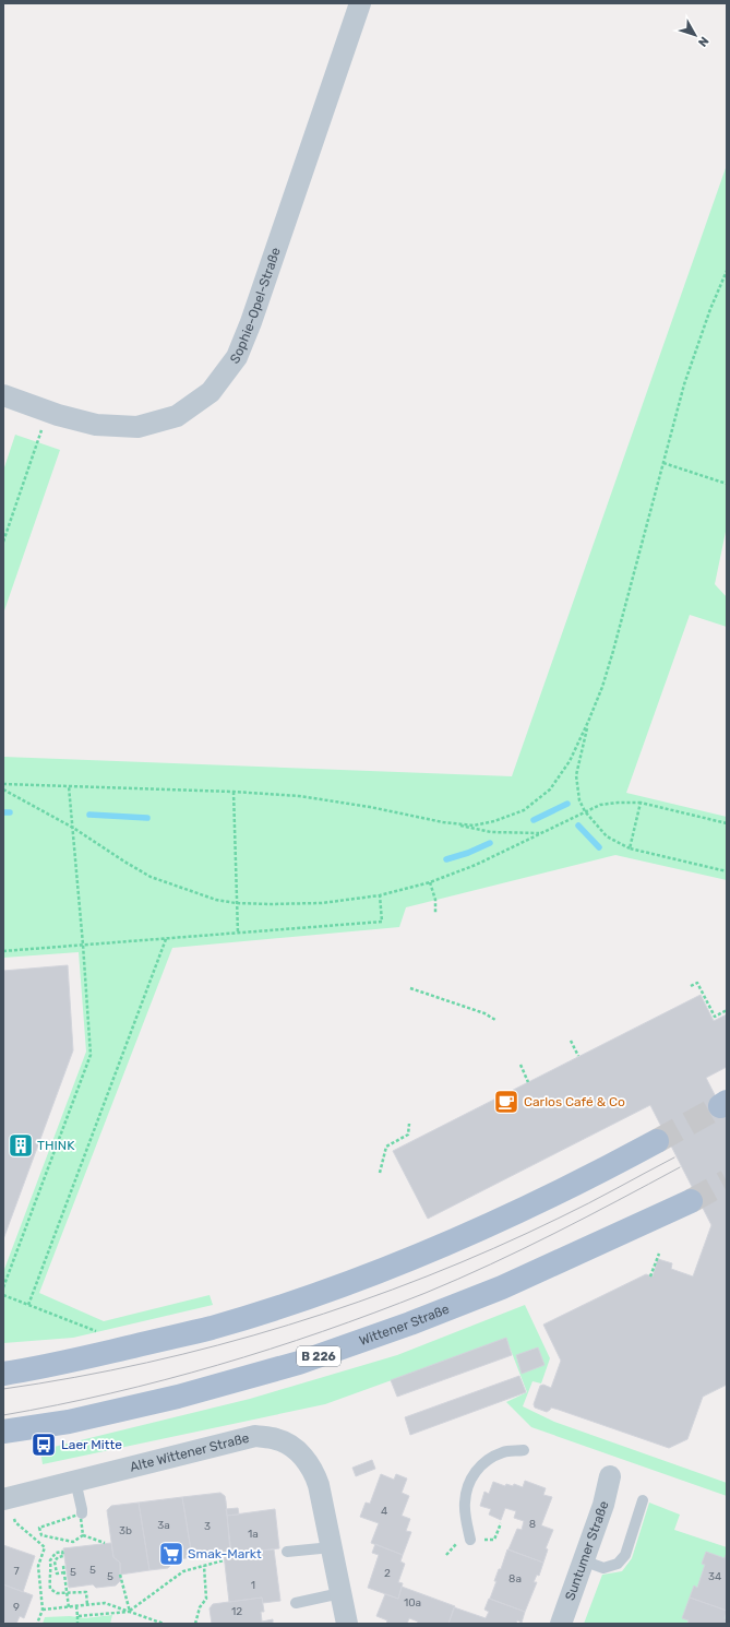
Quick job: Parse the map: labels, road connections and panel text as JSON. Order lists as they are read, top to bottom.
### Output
{
  "streets": {
    "main road": ["Wittener Straße", "B 226"],
    "street": ["Sophie-Opel-Straße", "Alte Wittener Straße", "Suntumer Straße"]
  },
  "places": {
    "cafe": ["Carlos Café & Co"],
    "building": ["THINK"],
    "bus stop": ["Laer Mitte"],
    "supermarket": ["Smak-Markt"]
  },
  "house_numbers": [
    "4",
    "8",
    "3a",
    "3",
    "3b",
    "1a",
    "5",
    "7",
    "5",
    "2",
    "5",
    "34",
    "8a",
    "1",
    "10a",
    "9",
    "12"
  ],
  "north": "bottom right"
}
